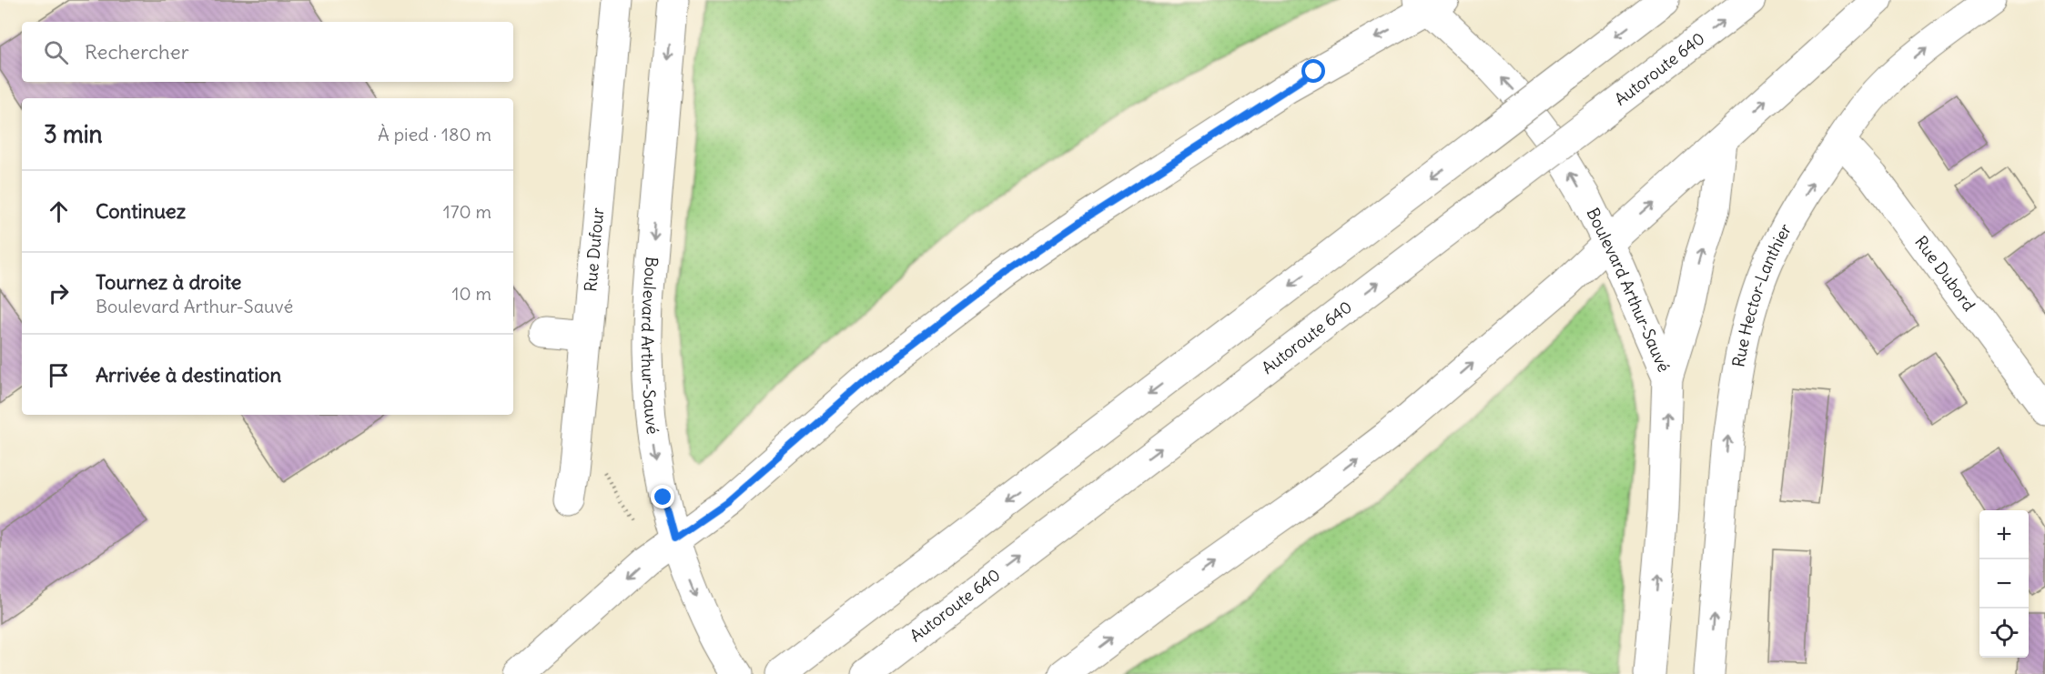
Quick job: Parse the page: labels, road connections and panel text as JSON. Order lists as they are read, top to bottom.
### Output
{
  "streets": {
    "main road": [
      "Autoroute 640",
      "Rue Dufour",
      "Rue Dubord",
      "Boulevard Arthur-Sauvé",
      "Rue Hector-Lanthier"
    ]
  },
  "crossings": [
    ["Rue Dubord", "Rue Hector-Lanthier"]
  ],
  "page": {
    "search": "Rechercher",
    "heading": ["3 min", "À pied · 180 m"],
    "list": [
      ["Continuez", "170 m"],
      ["Tournez à droite", "Boulevard Arthur-Sauvé", "10 m"],
      "Arrivée à destination"
    ],
    "map_buttons": ["+", "−"]
  }
}
